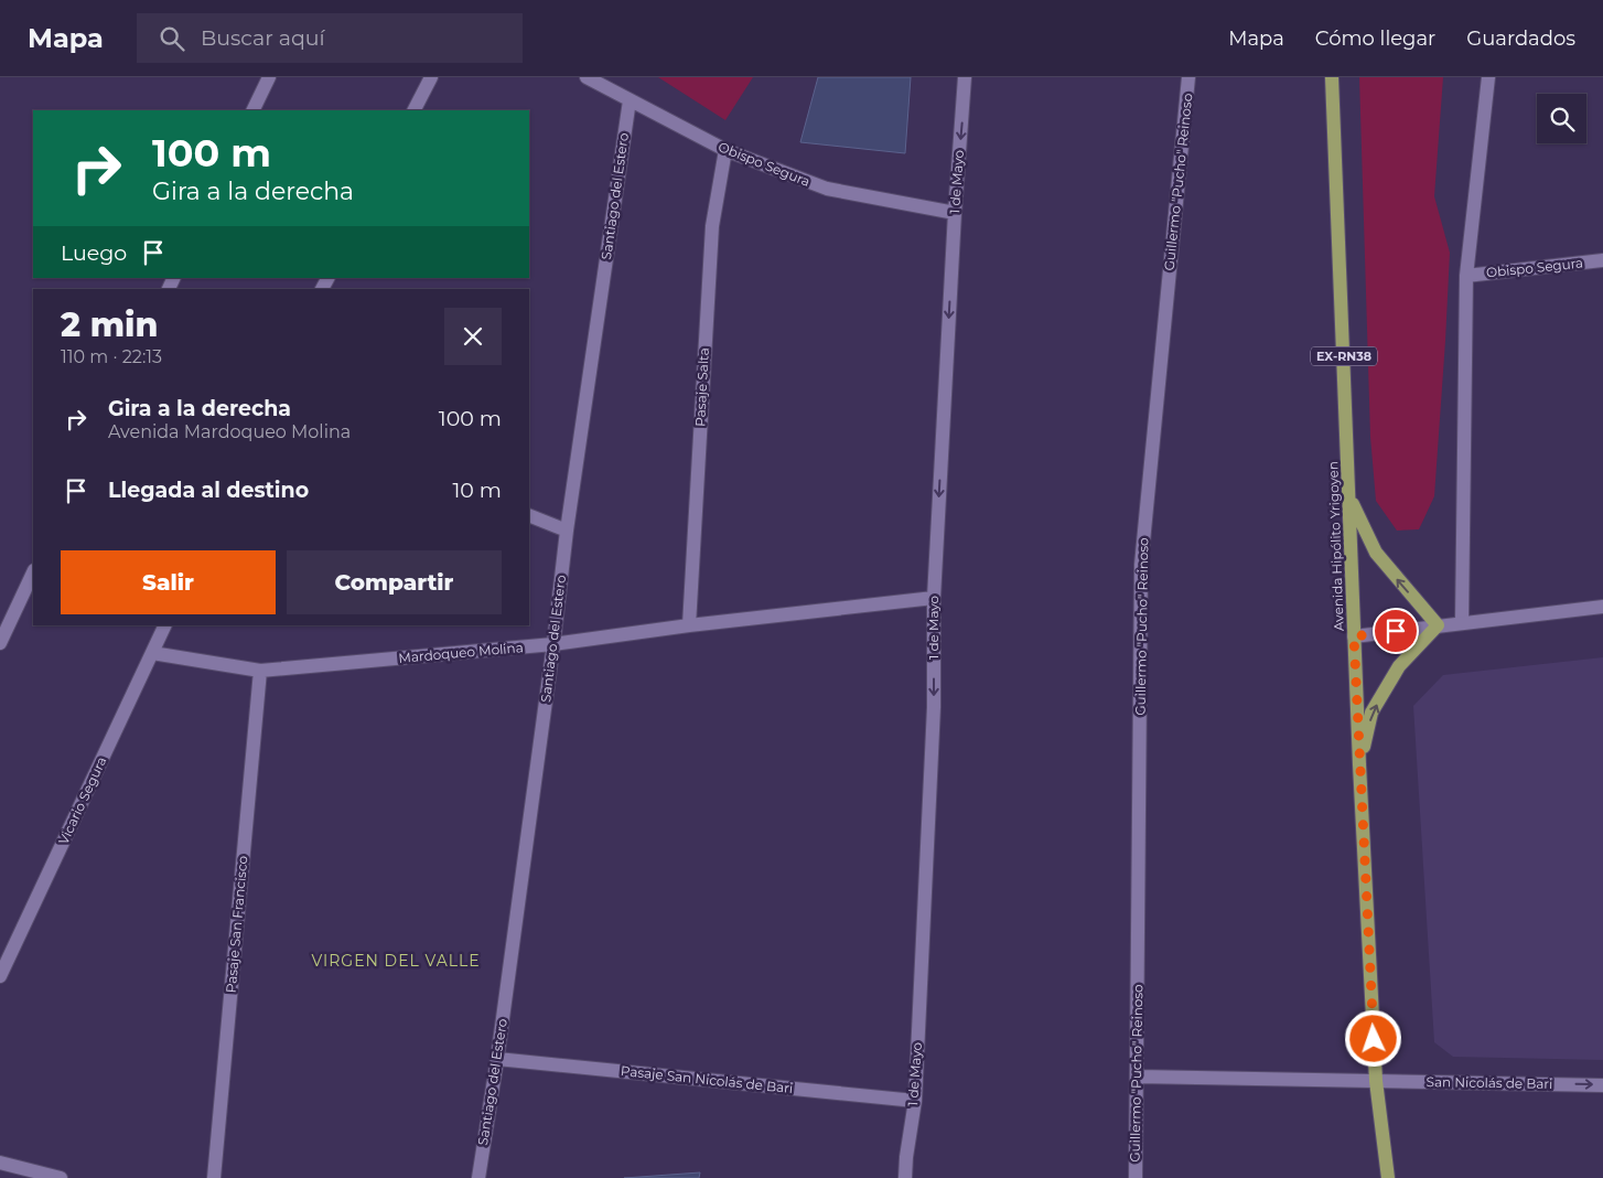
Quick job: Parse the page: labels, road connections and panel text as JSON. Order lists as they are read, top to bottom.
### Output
{
  "streets": {
    "main road": ["EX-RN38", "Avenida Hipólito Yrigoyen"],
    "street": [
      "Obispo Segura",
      "1 de Mayo",
      "Guillermo \"Pucho\" Reinoso",
      "Santiago del Estero",
      "Pasaje Salta",
      "Mardoqueo Molina",
      "Vicario Segura",
      "Pasaje San Francisco",
      "Pasaje San Nicolás de Bari",
      "San Nicolás de Bari"
    ]
  },
  "crossings": [
    ["Obispo Segura", "1 de Mayo"],
    ["Obispo Segura", "Santiago del Estero"],
    ["Obispo Segura", "Pasaje Salta"],
    ["1 de Mayo", "Mardoqueo Molina"],
    ["1 de Mayo", "Pasaje San Nicolás de Bari"],
    ["Guillermo \"Pucho\" Reinoso", "San Nicolás de Bari"],
    ["Santiago del Estero", "Mardoqueo Molina"],
    ["Santiago del Estero", "Pasaje San Nicolás de Bari"],
    ["Pasaje Salta", "Mardoqueo Molina"],
    ["Avenida Hipólito Yrigoyen", "San Nicolás de Bari"],
    ["Mardoqueo Molina", "Vicario Segura"],
    ["Mardoqueo Molina", "Pasaje San Francisco"]
  ],
  "one_way": ["1 de Mayo", "San Nicolás de Bari"],
  "districts": ["VIRGEN DEL VALLE"],
  "page": {
    "header": "Mapa",
    "search": "Buscar aquí",
    "nav": ["Mapa", "Cómo llegar", "Guardados"],
    "turn": ["100 m", "Gira a la derecha"],
    "then": "Luego",
    "heading": ["2 min", "110 m · 22:13"],
    "list": [
      {
        "name": "Gira a la derecha",
        "note": "Avenida Mardoqueo Molina",
        "value": "100 m"
      },
      {
        "name": "Llegada al destino",
        "value": "10 m"
      }
    ],
    "buttons": ["Salir", "Compartir"]
  }
}
